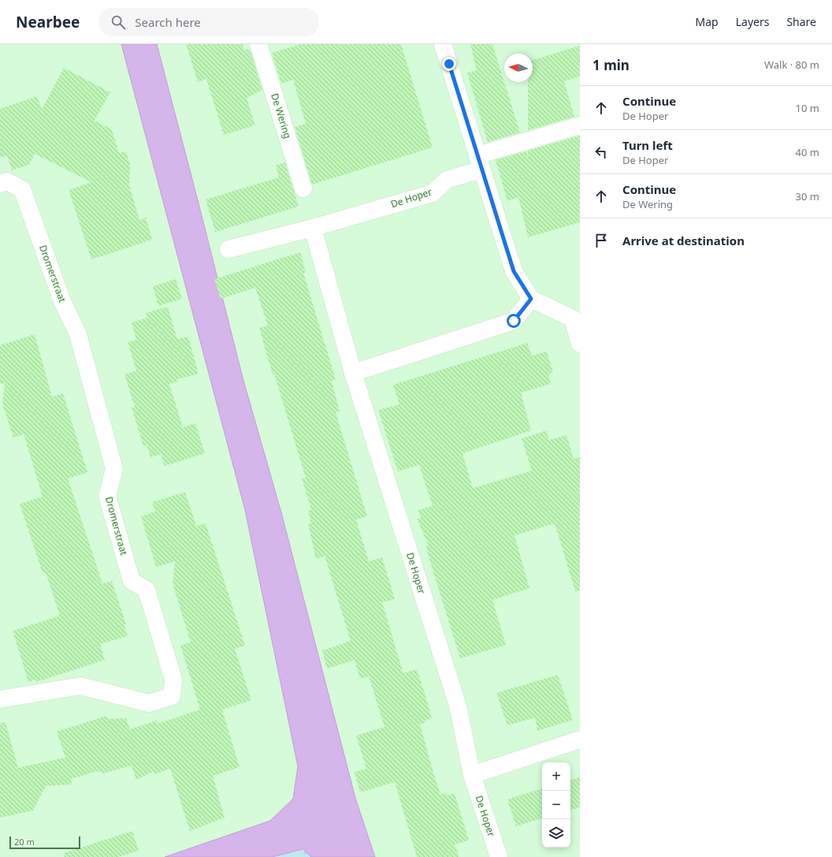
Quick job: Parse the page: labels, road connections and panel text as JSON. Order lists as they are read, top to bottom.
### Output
{
  "streets": {
    "street": ["De Wering", "De Hoper", "Dromerstraat"]
  },
  "scale_bar": "20 m",
  "north": "left",
  "page": {
    "header": "Nearbee",
    "search": "Search here",
    "nav": ["Map", "Layers", "Share"],
    "heading": ["1 min", "Walk · 80 m"],
    "list": [
      ["Continue", "De Hoper", "10 m"],
      ["Turn left", "De Hoper", "40 m"],
      ["Continue", "De Wering", "30 m"],
      "Arrive at destination"
    ],
    "map_buttons": ["+", "−"],
    "scale": "20 m"
  }
}
